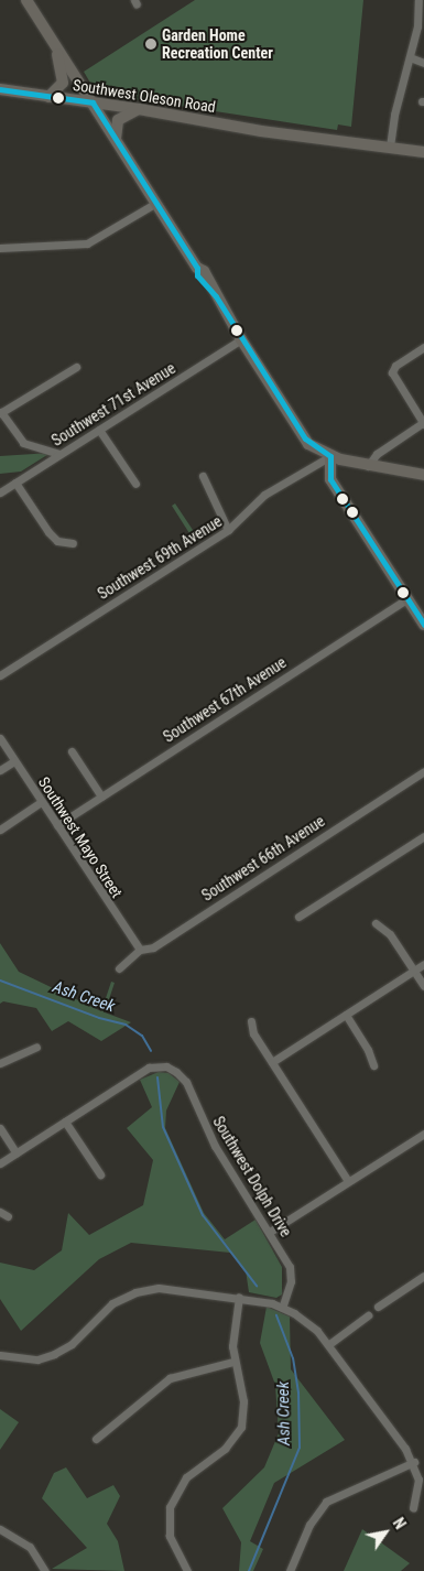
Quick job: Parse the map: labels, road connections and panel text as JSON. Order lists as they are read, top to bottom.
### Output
{
  "streets": {
    "main road": ["Southwest Oleson Road"],
    "street": [
      "Southwest 71st Avenue",
      "Southwest 69th Avenue",
      "Southwest 67th Avenue",
      "Southwest Mayo Street",
      "Southwest 66th Avenue",
      "Southwest Dolph Drive"
    ]
  },
  "crossings": [
    ["Southwest 67th Avenue", "Southwest Mayo Street"],
    ["Southwest Mayo Street", "Southwest 66th Avenue"]
  ],
  "water": ["Ash Creek"],
  "places": ["Garden Home Recreation Center"],
  "north": "top right"
}
